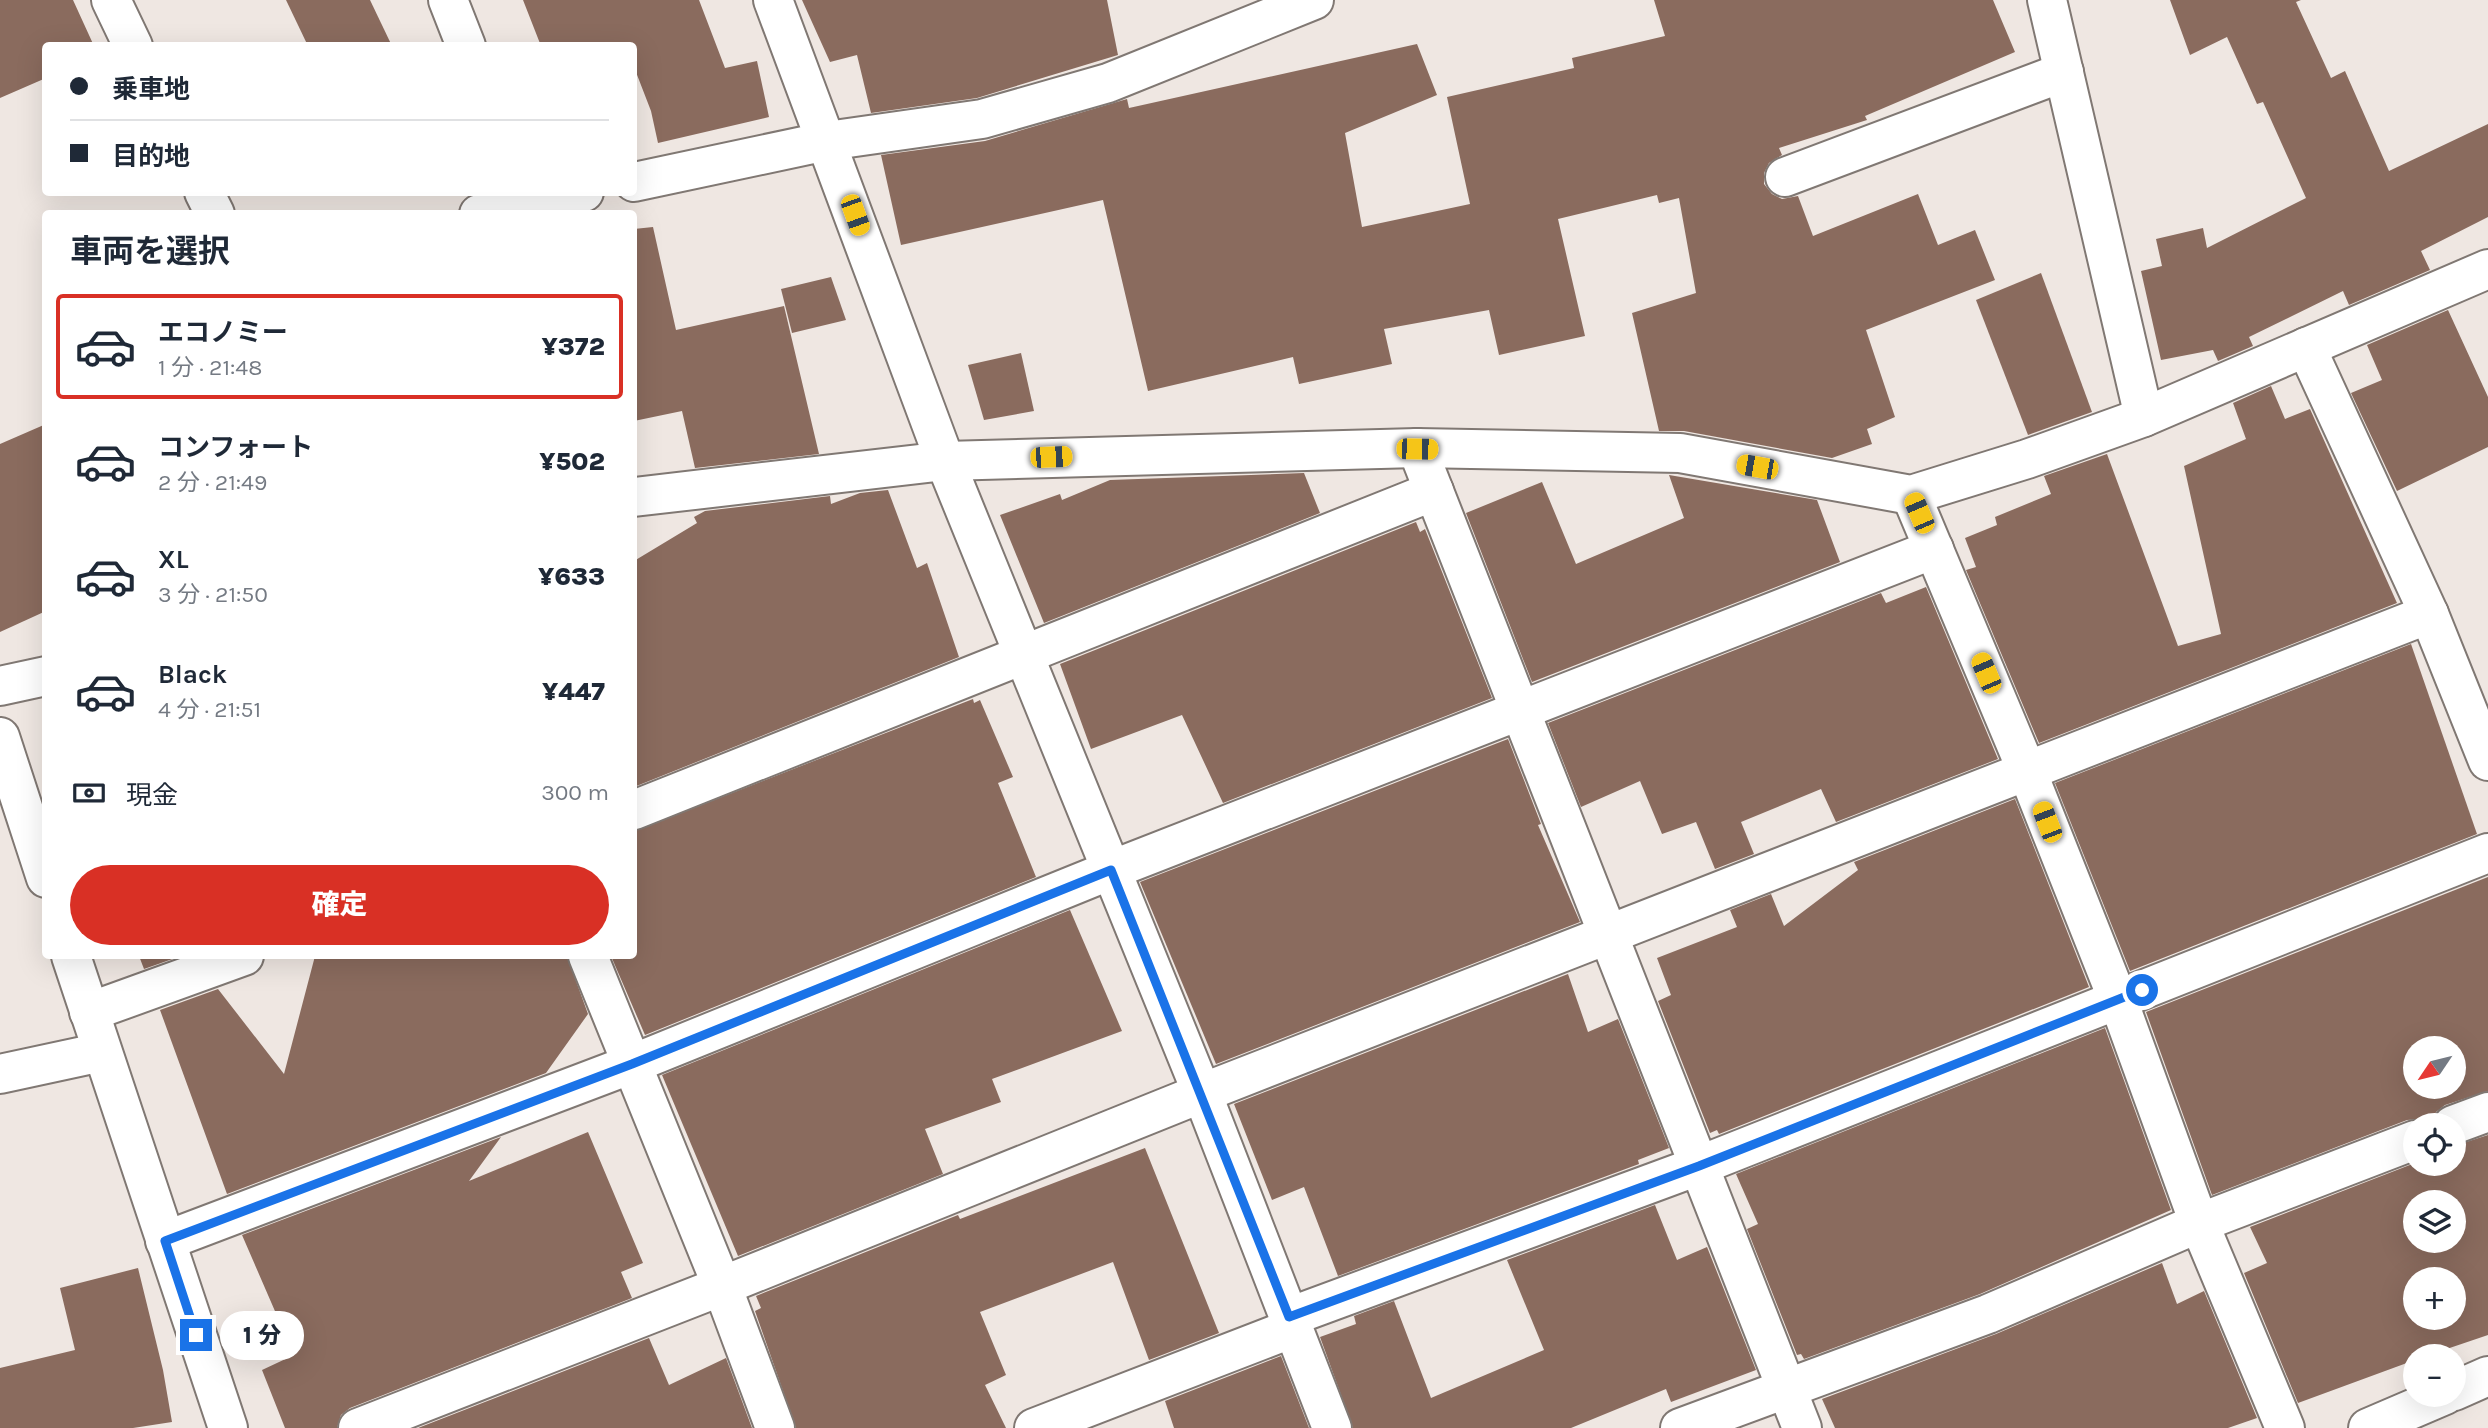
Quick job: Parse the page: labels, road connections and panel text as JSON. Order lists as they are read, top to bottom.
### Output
{
  "north": "bottom left",
  "page": {
    "banner": ["乗車地", "目的地"],
    "heading": "車両を選択",
    "list": [
      {
        "name": "エコノミー",
        "note": "1 分 · 21:48",
        "value": "¥372"
      },
      {
        "name": "コンフォート",
        "note": "2 分 · 21:49",
        "value": "¥502"
      },
      {
        "name": "XL",
        "note": "3 分 · 21:50",
        "value": "¥633"
      },
      {
        "name": "Black",
        "note": "4 分 · 21:51",
        "value": "¥447"
      }
    ],
    "pay": ["現金", "300 m"],
    "buttons": "確定",
    "map_buttons": ["+", "−"],
    "bubble": "1 分"
  }
}
